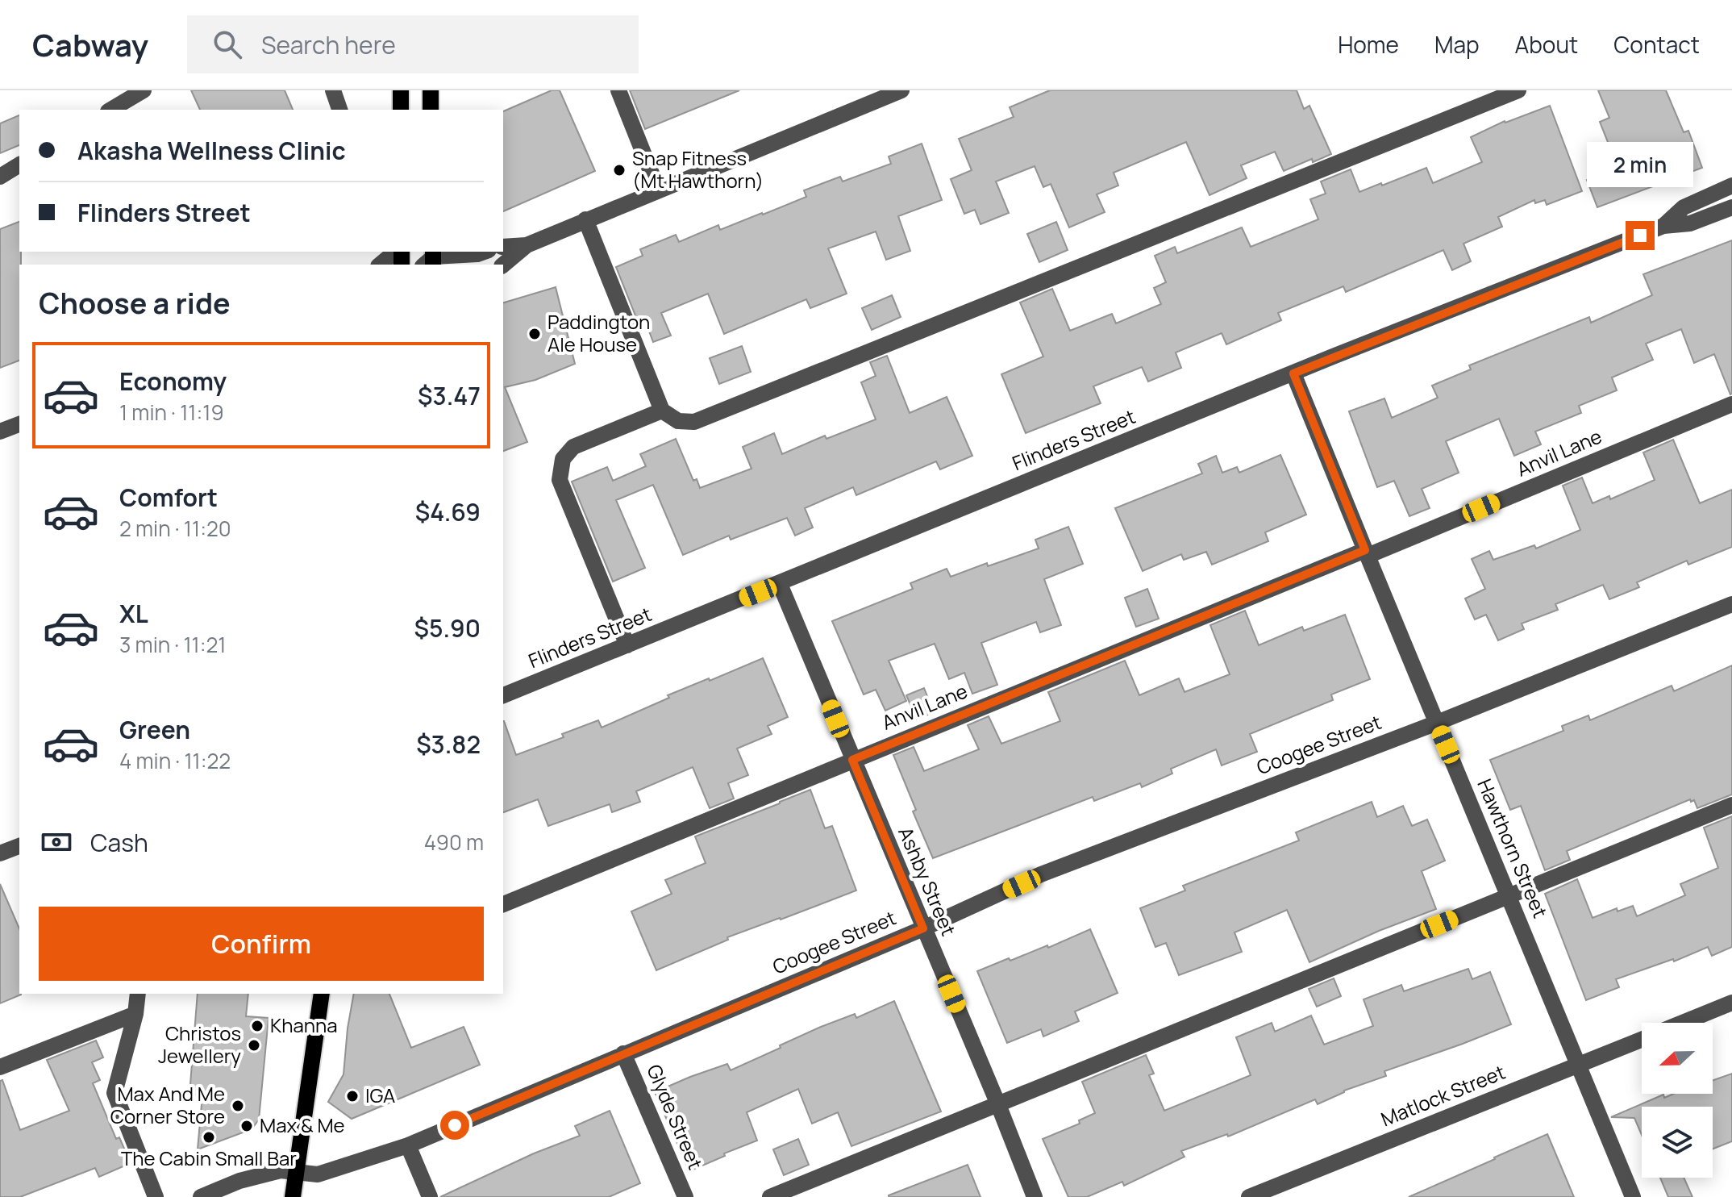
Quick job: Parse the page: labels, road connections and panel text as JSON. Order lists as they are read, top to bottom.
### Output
{
  "streets": {
    "street": [
      "Flinders Street",
      "Anvil Lane",
      "Coogee Street",
      "Hawthorn Street",
      "Ashby Street",
      "Matlock Street",
      "Glyde Street"
    ]
  },
  "crossings": [
    ["Flinders Street", "Hawthorn Street"],
    ["Flinders Street", "Ashby Street"],
    ["Anvil Lane", "Hawthorn Street"],
    ["Anvil Lane", "Ashby Street"],
    ["Coogee Street", "Hawthorn Street"],
    ["Coogee Street", "Ashby Street"],
    ["Coogee Street", "Glyde Street"],
    ["Hawthorn Street", "Matlock Street"]
  ],
  "places": [
    "Snap Fitness (Mt Hawthorn)",
    "Paddington Ale House",
    "Khanna",
    "Christos Jewellery",
    "IGA",
    "Max And Me Corner Store",
    "Max & Me",
    "The Cabin Small Bar"
  ],
  "north": "left",
  "page": {
    "header": "Cabway",
    "search": "Search here",
    "nav": [
      "Home",
      "Map",
      "About",
      "Contact"
    ],
    "banner": ["Akasha Wellness Clinic", "Flinders Street"],
    "bubble": "2 min",
    "heading": "Choose a ride",
    "list": [
      {
        "name": "Economy",
        "note": "1 min · 11:19",
        "value": "$3.47"
      },
      {
        "name": "Comfort",
        "note": "2 min · 11:20",
        "value": "$4.69"
      },
      {
        "name": "XL",
        "note": "3 min · 11:21",
        "value": "$5.90"
      },
      {
        "name": "Green",
        "note": "4 min · 11:22",
        "value": "$3.82"
      }
    ],
    "pay": ["Cash", "490 m"],
    "buttons": "Confirm"
  }
}
